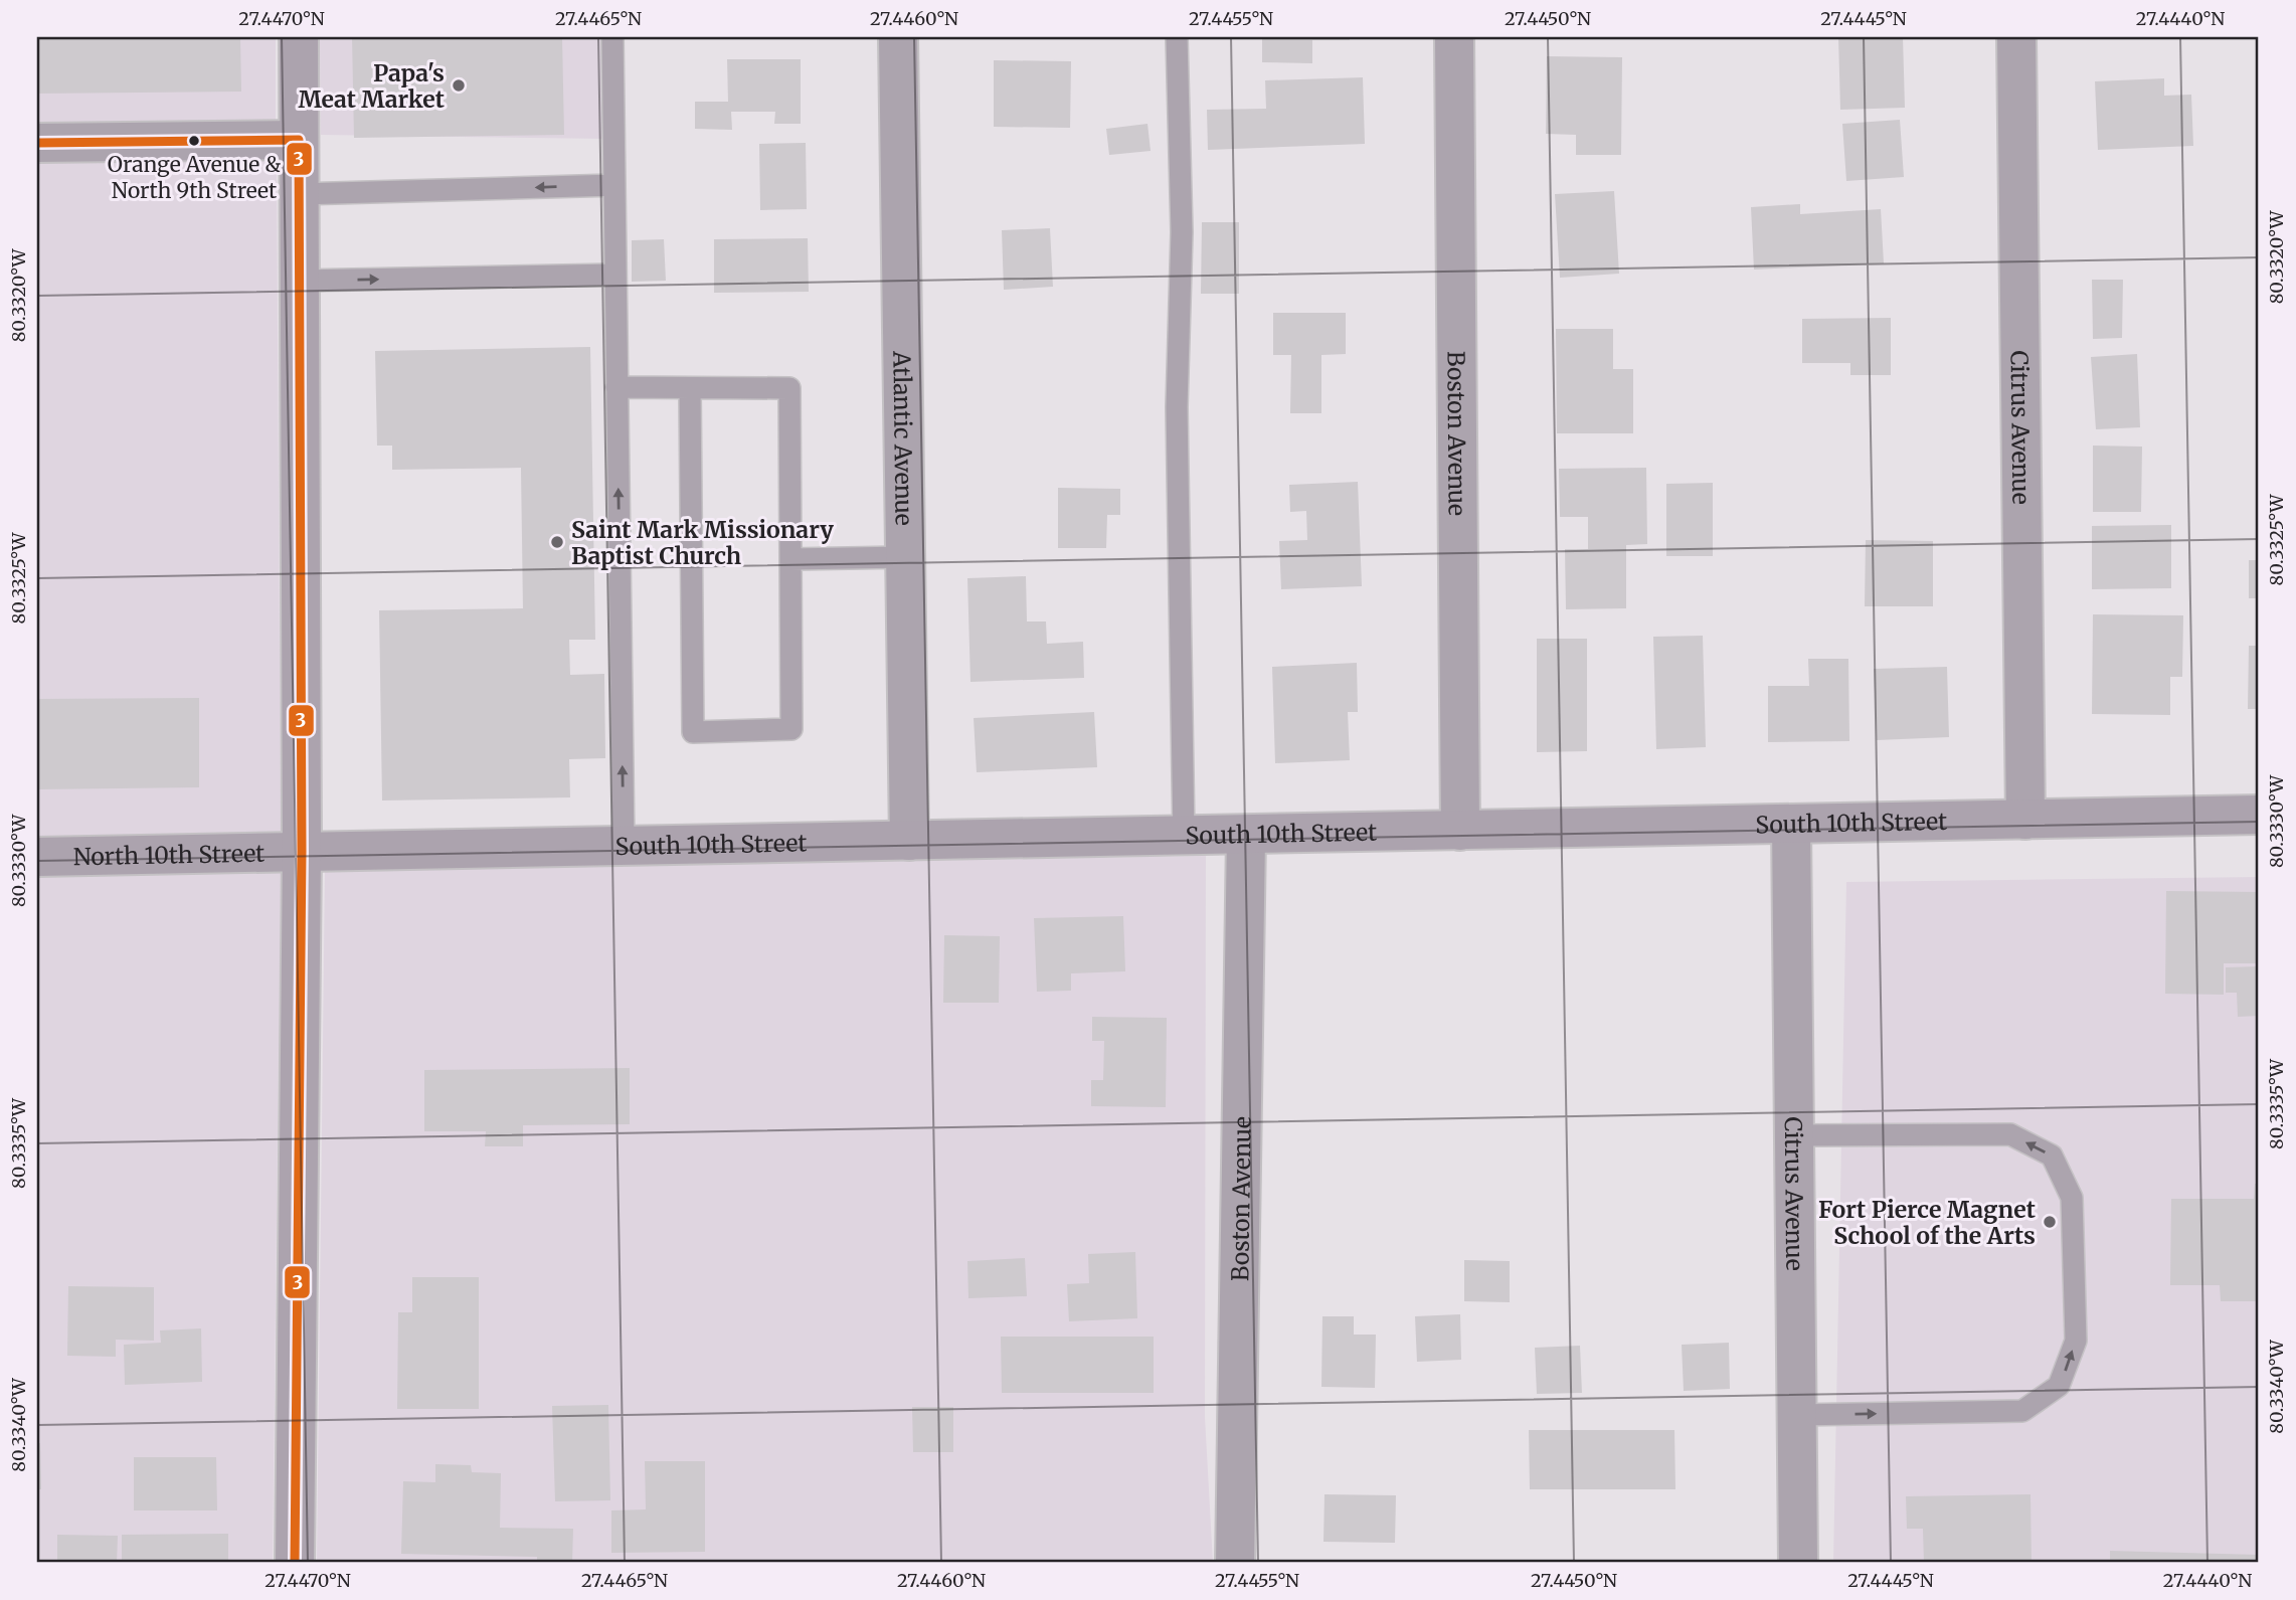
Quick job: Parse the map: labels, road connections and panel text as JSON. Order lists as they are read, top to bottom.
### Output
{
  "streets": {
    "street": [
      "Citrus Avenue",
      "Boston Avenue",
      "Atlantic Avenue",
      "South 10th Street",
      "North 10th Street"
    ]
  },
  "crossings": [
    ["Citrus Avenue", "South 10th Street"],
    ["Boston Avenue", "South 10th Street"],
    ["Atlantic Avenue", "South 10th Street"],
    ["South 10th Street", "North 10th Street"]
  ],
  "places": [
    "Papa's Meat Market",
    "Orange Avenue & North 9th Street",
    "Saint Mark Missionary Baptist Church",
    "Fort Pierce Magnet School of the Arts"
  ],
  "lines": ["transit line 3"],
  "coordinates": [
    "27.4470°N",
    "27.4465°N",
    "27.4460°N",
    "27.4455°N",
    "27.4450°N",
    "27.4445°N",
    "27.4440°N",
    "80.3320°W",
    "80.3325°W",
    "80.3330°W",
    "80.3335°W",
    "80.3340°W"
  ]
}
